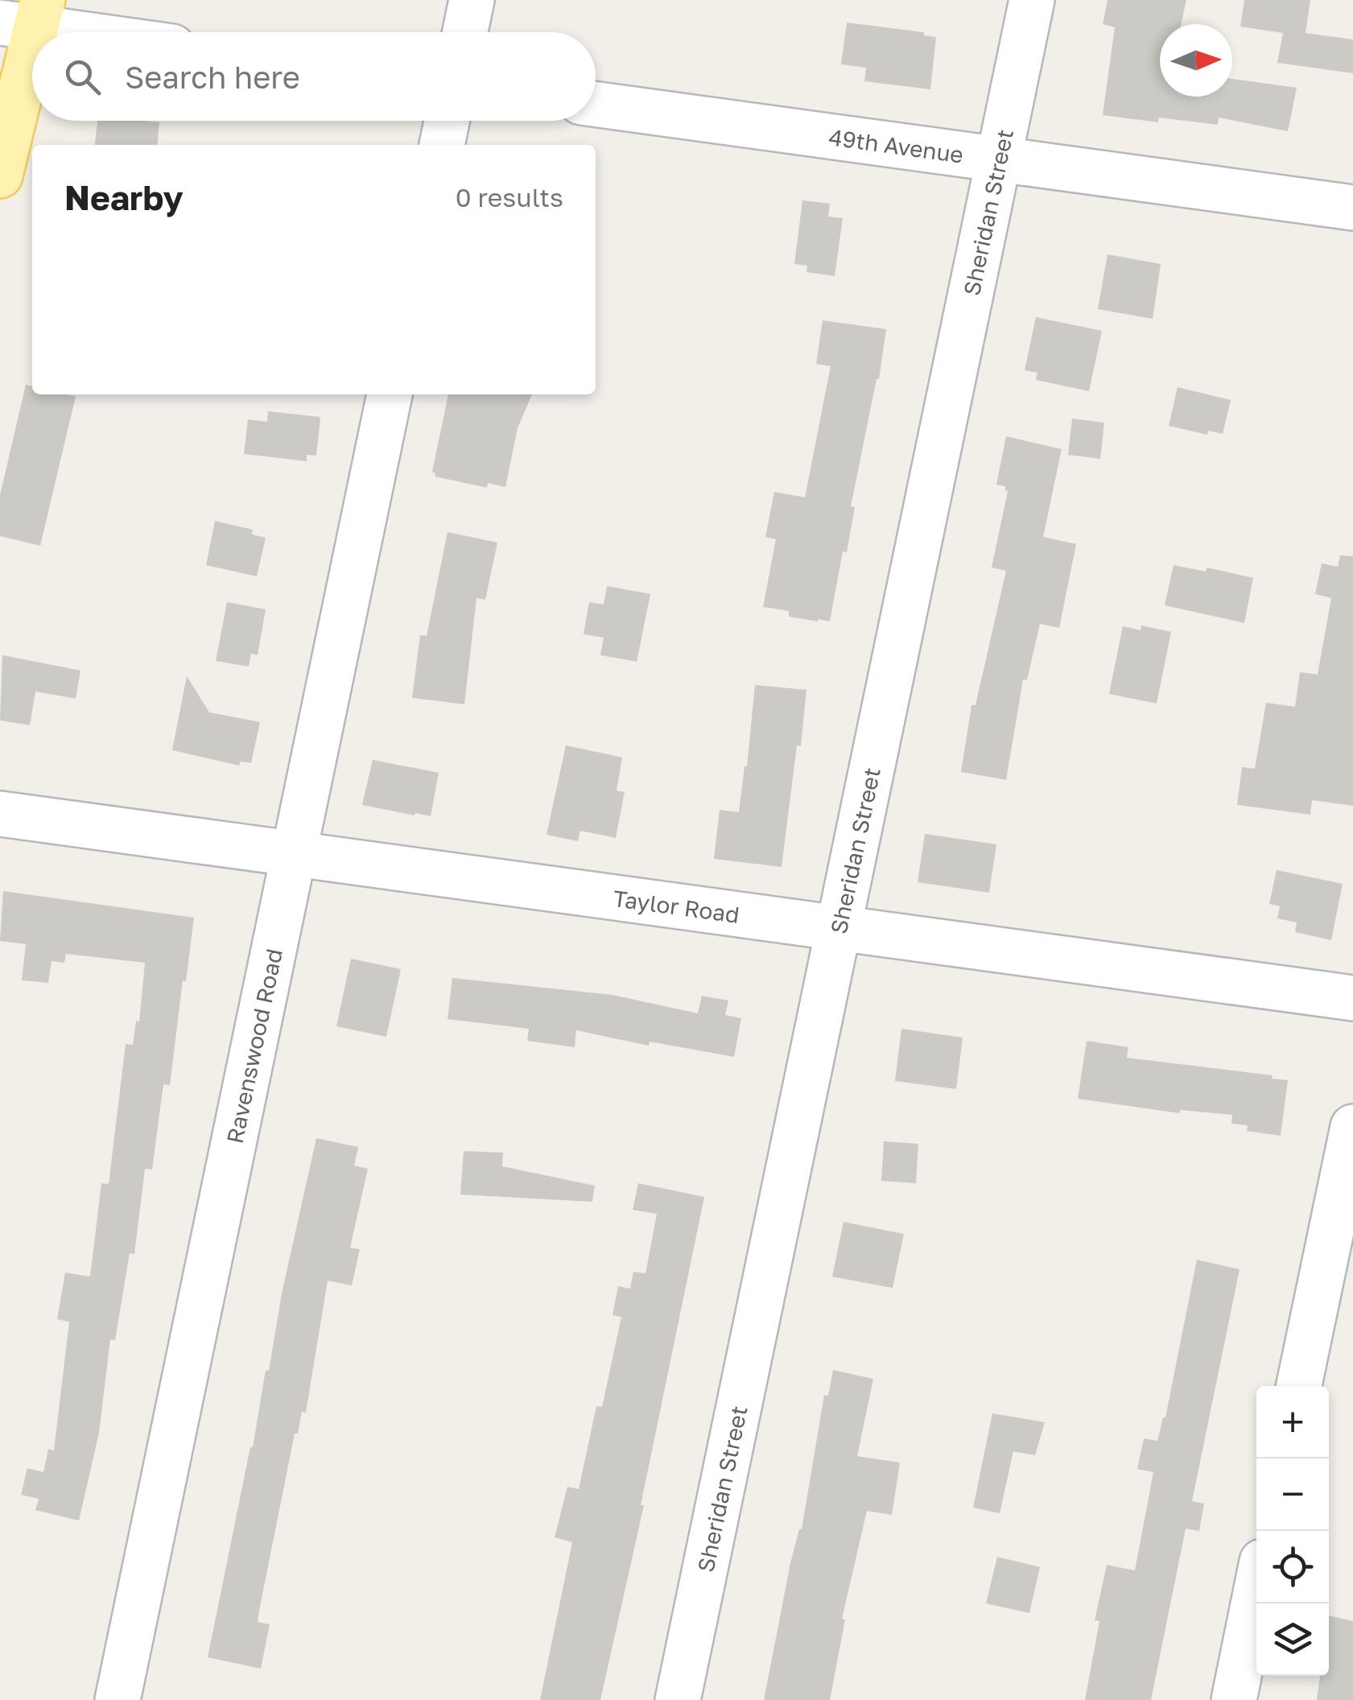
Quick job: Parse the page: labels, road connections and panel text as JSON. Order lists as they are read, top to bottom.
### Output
{
  "streets": {
    "street": [
      "49th Avenue",
      "Sheridan Street",
      "Taylor Road",
      "Ravenswood Road"
    ]
  },
  "crossings": [
    ["49th Avenue", "Sheridan Street"],
    ["Sheridan Street", "Taylor Road"],
    ["Taylor Road", "Ravenswood Road"]
  ],
  "north": "right",
  "page": {
    "search": "Search here",
    "heading": ["Nearby", "0 results"],
    "map_buttons": ["+", "−"]
  }
}
